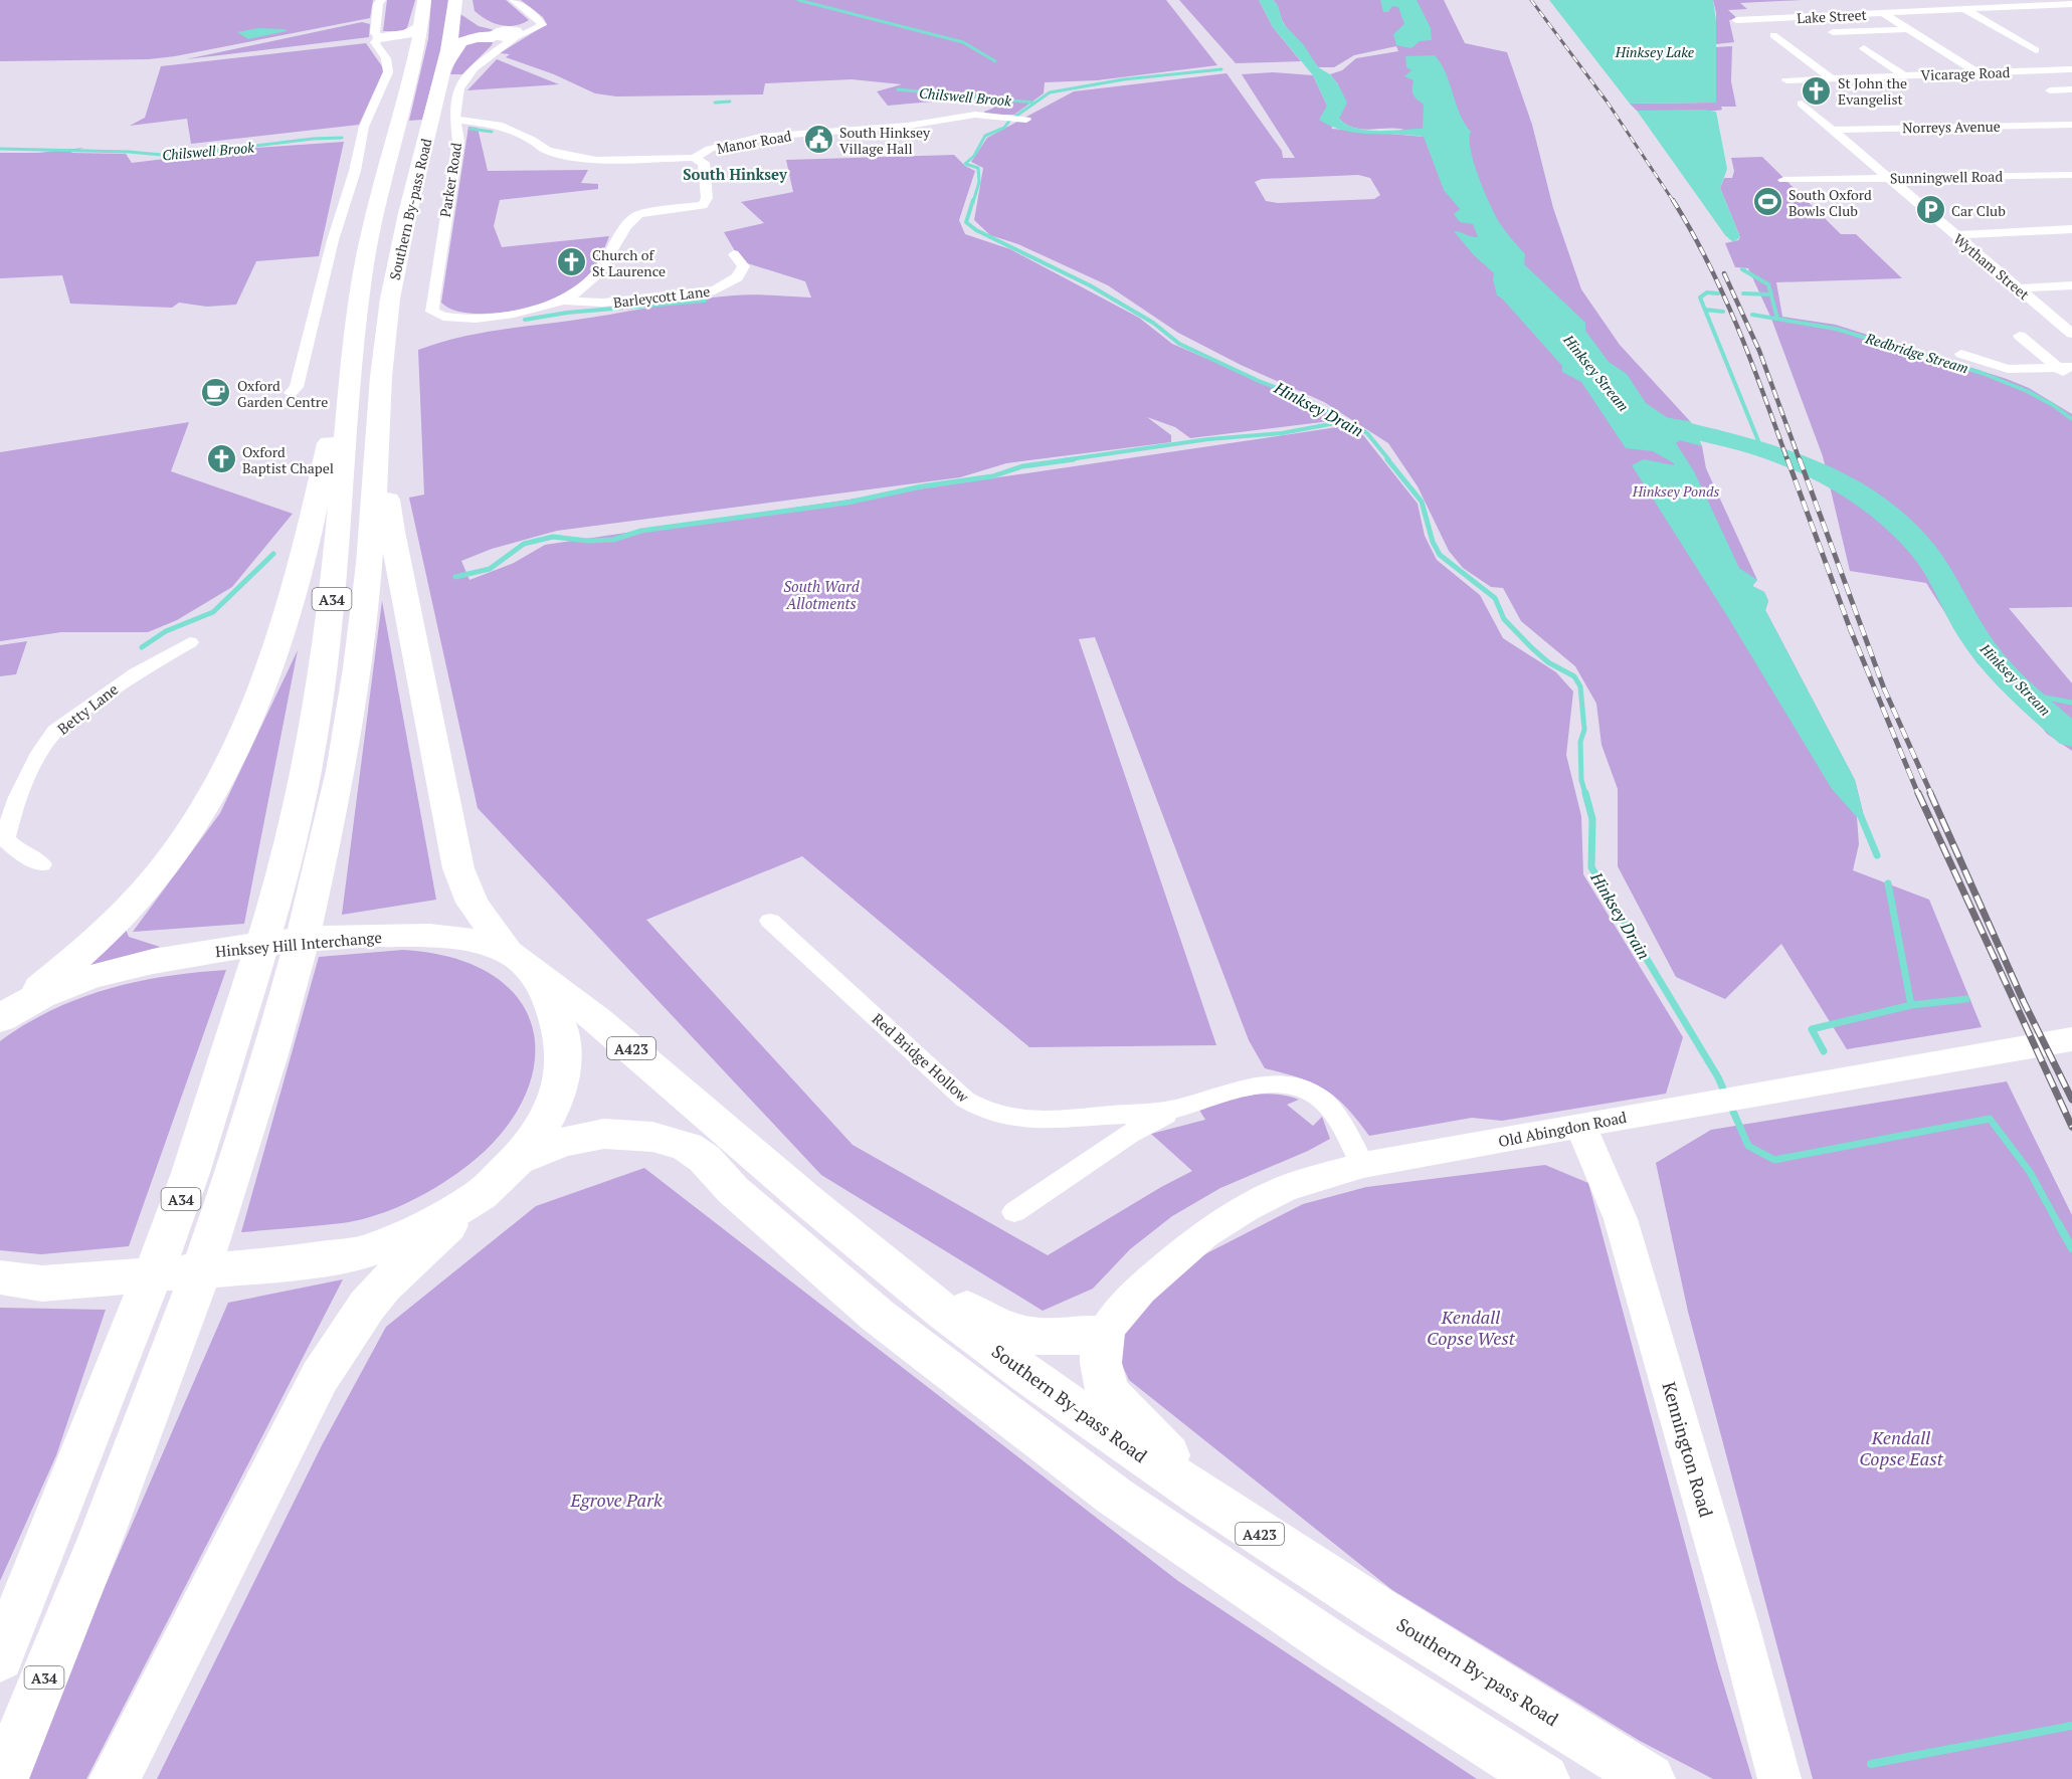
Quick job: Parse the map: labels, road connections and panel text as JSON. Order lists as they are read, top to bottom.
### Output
{
  "streets": {
    "highway": [
      "Southern By-pass Road",
      "A34",
      "Hinksey Hill Interchange",
      "A423"
    ],
    "street": [
      "Lake Street",
      "Vicarage Road",
      "Norreys Avenue",
      "Manor Road",
      "Sunningwell Road",
      "Parker Road",
      "Wytham Street",
      "Barleycott Lane",
      "Betty Lane",
      "Red Bridge Hollow",
      "Old Abingdon Road",
      "Kennington Road"
    ]
  },
  "crossings": [
    ["Norreys Avenue", "Wytham Street"],
    ["Manor Road", "Parker Road"],
    ["Sunningwell Road", "Wytham Street"],
    ["Parker Road", "Barleycott Lane"],
    ["Southern By-pass Road", "A34"],
    ["Southern By-pass Road", "Hinksey Hill Interchange"],
    ["Red Bridge Hollow", "Old Abingdon Road"],
    ["Old Abingdon Road", "Kennington Road"]
  ],
  "districts": ["South Hinksey"],
  "water": [
    "Hinksey Lake",
    "Chilswell Brook",
    "Redbridge Stream",
    "Hinksey Stream",
    "Hinksey Drain"
  ],
  "parks": [
    "Hinksey Ponds",
    "South Ward Allotments",
    "Kendall Copse West",
    "Kendall Copse East",
    "Egrove Park"
  ],
  "places": {
    "church": ["St John the Evangelist", "Church of St Laurence", "Oxford Baptist Chapel"],
    "public building": ["South Hinksey Village Hall"],
    "sports": ["South Oxford Bowls Club"],
    "parking": ["Car Club"],
    "cafe": ["Oxford Garden Centre"]
  }
}
